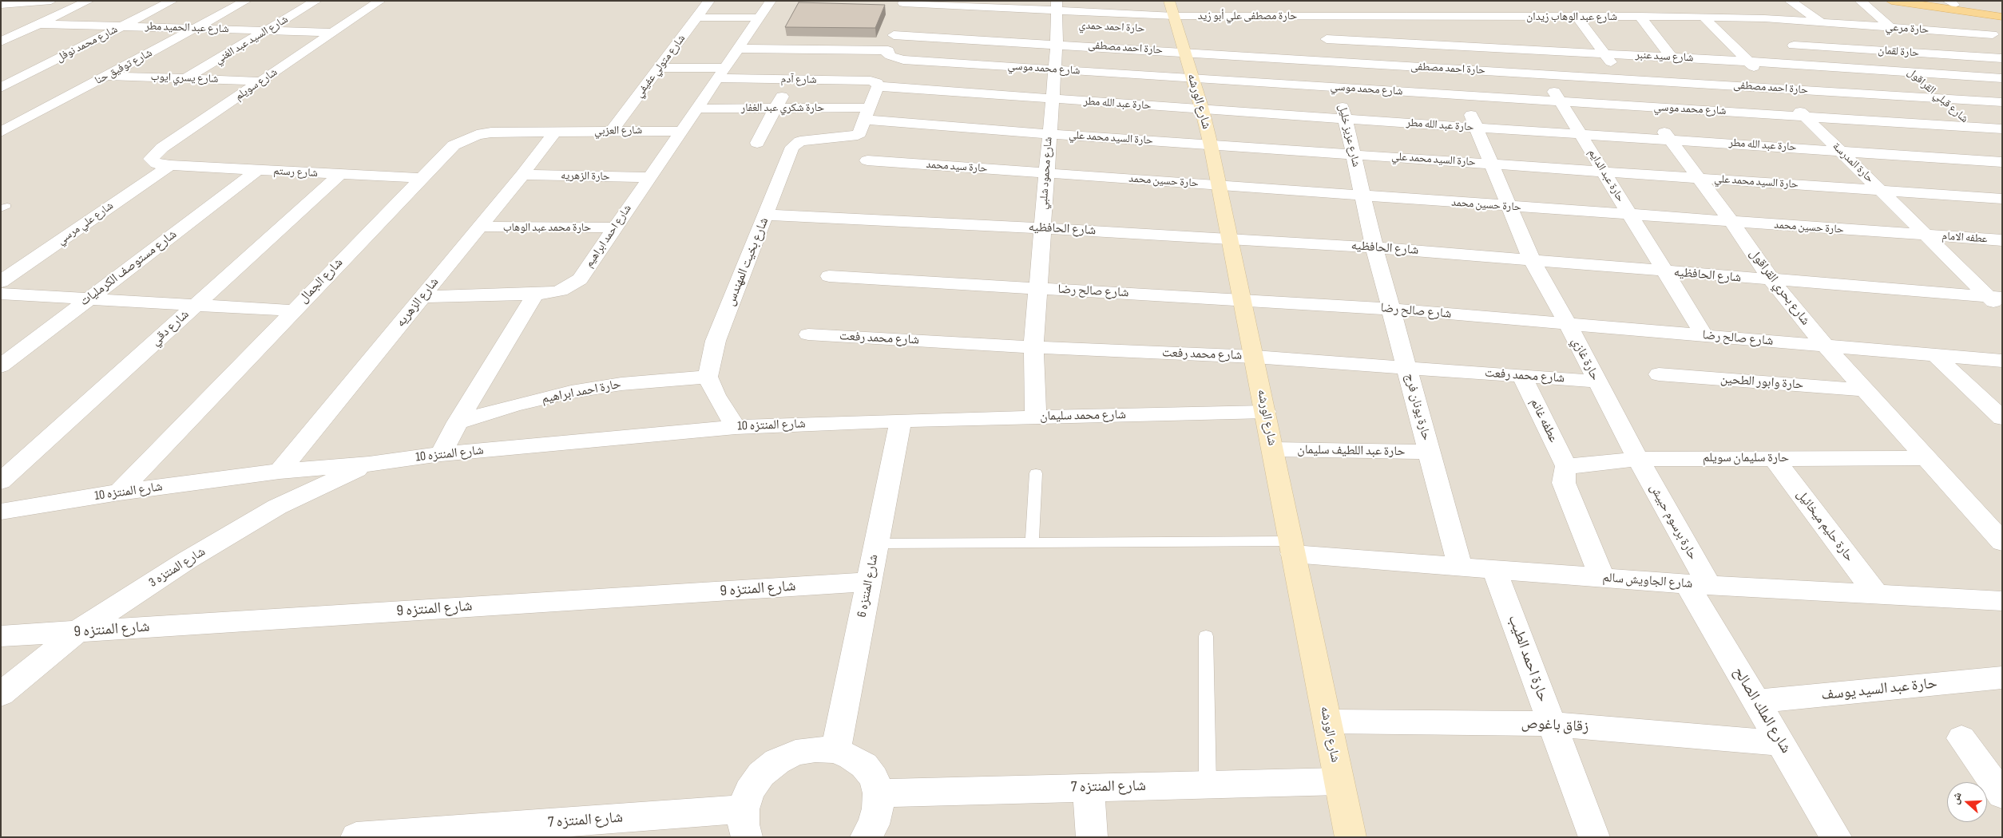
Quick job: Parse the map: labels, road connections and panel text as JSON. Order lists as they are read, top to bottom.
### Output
{
  "streets": {
    "street": [
      "حارة مصطفى علي أبو زيد",
      "شارع عبد الوهاب زيدان",
      "شارع عبد الحميد مطر",
      "حارة مرعي",
      "شارع السيد عبد الغني",
      "شارع محمد نوفل",
      "حارة احمد مصطفى",
      "حارة لقمان",
      "شارع سيد عنبر",
      "شارع متولي عفيفي",
      "شارع توفيق حنا",
      "شارع محمد موسي",
      "شارع يسري ايوب",
      "شارع آدم",
      "شارع سويلم",
      "شارع قبلي القراقول",
      "شارع الورشه",
      "حارة عبد الله مطر",
      "حارة شكري عبد الغفار",
      "شارع العزبي",
      "شارع عزيز خليل",
      "حارة السيد محمد علي",
      "حارة المدرسة",
      "حارة سيد محمد",
      "شارع رستم",
      "شارع محمود شلبي",
      "حارة عبد الدايم",
      "حارة الزهريه",
      "حارة حسين محمد",
      "شارع علي مرسي",
      "حارة محمد عبد الوهاب",
      "شارع الحافظيه",
      "شارع احمد ابراهيم",
      "عطفه الامام",
      "شارع بخيت المهندس",
      "شارع مستوصف الكرمليات",
      "شارع الجمال",
      "شارع بحري القراقول",
      "شارع صالح رضا",
      "شارع الزهريه",
      "شارع دقي",
      "شارع محمد رفعت",
      "حارة غازي",
      "حارة وابور الطحين",
      "حارة احمد ابراهيم",
      "حارة يونان فرج",
      "شارع محمد سليمان",
      "عطفه غانم",
      "شارع المنتزه 10",
      "حارة عبد اللطيف سليمان",
      "حارة سليمان سويلم",
      "حارة برسوم حبيش",
      "حارة حليم ميخائيل",
      "شارع المنتزه 3",
      "شارع الجاويش سالم",
      "شارع المنتزه 6",
      "شارع المنتزه 9",
      "حارة احمد الطيب",
      "حارة عبد السيد يوسف",
      "شارع الملك الصالح",
      "زقاق باغوص",
      "شارع المنتزه 7"
    ]
  },
  "crossings": [
    ["حارة مصطفى علي أبو زيد", "شارع عبد الوهاب زيدان"],
    ["حارة مصطفى علي أبو زيد", "شارع الورشه"],
    ["حارة مصطفى علي أبو زيد", "شارع عزيز خليل"],
    ["حارة مصطفى علي أبو زيد", "شارع محمود شلبي"],
    ["شارع عبد الوهاب زيدان", "حارة مرعي"],
    ["شارع عبد الوهاب زيدان", "شارع عزيز خليل"],
    ["شارع عبد الوهاب زيدان", "حارة المدرسة"],
    ["شارع عبد الوهاب زيدان", "حارة عبد الدايم"],
    ["شارع عبد الوهاب زيدان", "شارع بحري القراقول"],
    ["شارع عبد الوهاب زيدان", "حارة غازي"],
    ["شارع عبد الحميد مطر", "شارع السيد عبد الغني"],
    ["شارع عبد الحميد مطر", "شارع محمد نوفل"],
    ["شارع عبد الحميد مطر", "شارع توفيق حنا"],
    ["شارع عبد الحميد مطر", "شارع سويلم"],
    ["حارة مرعي", "شارع قبلي القراقول"],
    ["شارع السيد عبد الغني", "شارع يسري ايوب"],
    ["حارة احمد مصطفى", "شارع قبلي القراقول"],
    ["حارة احمد مصطفى", "شارع الورشه"],
    ["حارة احمد مصطفى", "شارع عزيز خليل"],
    ["حارة احمد مصطفى", "حارة المدرسة"],
    ["حارة احمد مصطفى", "شارع محمود شلبي"],
    ["حارة احمد مصطفى", "حارة عبد الدايم"],
    ["حارة احمد مصطفى", "شارع بحري القراقول"],
    ["حارة احمد مصطفى", "حارة غازي"],
    ["حارة لقمان", "شارع قبلي القراقول"],
    ["شارع سيد عنبر", "شارع قبلي القراقول"],
    ["شارع سيد عنبر", "شارع عزيز خليل"],
    ["شارع سيد عنبر", "حارة المدرسة"],
    ["شارع سيد عنبر", "حارة عبد الدايم"],
    ["شارع سيد عنبر", "شارع بحري القراقول"],
    ["شارع سيد عنبر", "حارة غازي"],
    ["شارع متولي عفيفي", "شارع آدم"],
    ["شارع متولي عفيفي", "شارع العزبي"],
    ["شارع توفيق حنا", "شارع يسري ايوب"],
    ["شارع محمد موسي", "شارع قبلي القراقول"],
    ["شارع محمد موسي", "شارع الورشه"],
    ["شارع محمد موسي", "شارع عزيز خليل"],
    ["شارع محمد موسي", "حارة المدرسة"],
    ["شارع محمد موسي", "شارع محمود شلبي"],
    ["شارع محمد موسي", "حارة عبد الدايم"],
    ["شارع محمد موسي", "شارع بحري القراقول"],
    ["شارع محمد موسي", "حارة غازي"],
    ["شارع يسري ايوب", "شارع سويلم"],
    ["شارع آدم", "حارة عبد الله مطر"],
    ["شارع آدم", "شارع احمد ابراهيم"],
    ["شارع سويلم", "شارع رستم"],
    ["شارع سويلم", "شارع علي مرسي"],
    ["شارع الورشه", "حارة عبد الله مطر"],
    ["شارع الورشه", "حارة السيد محمد علي"],
    ["شارع الورشه", "حارة حسين محمد"],
    ["شارع الورشه", "شارع الحافظيه"],
    ["شارع الورشه", "شارع صالح رضا"],
    ["شارع الورشه", "شارع محمد رفعت"],
    ["شارع الورشه", "شارع محمد سليمان"],
    ["شارع الورشه", "حارة عبد اللطيف سليمان"],
    ["شارع الورشه", "شارع الجاويش سالم"],
    ["شارع الورشه", "زقاق باغوص"],
    ["شارع الورشه", "شارع المنتزه 7"],
    ["حارة عبد الله مطر", "شارع عزيز خليل"],
    ["حارة عبد الله مطر", "حارة المدرسة"],
    ["حارة عبد الله مطر", "شارع محمود شلبي"],
    ["حارة عبد الله مطر", "حارة عبد الدايم"],
    ["حارة عبد الله مطر", "شارع بحري القراقول"],
    ["حارة عبد الله مطر", "حارة غازي"],
    ["حارة شكري عبد الغفار", "حارة السيد محمد علي"],
    ["حارة شكري عبد الغفار", "شارع احمد ابراهيم"],
    ["حارة شكري عبد الغفار", "شارع بخيت المهندس"],
    ["شارع العزبي", "شارع احمد ابراهيم"],
    ["شارع العزبي", "شارع الجمال"],
    ["شارع العزبي", "شارع الزهريه"],
    ["شارع عزيز خليل", "حارة السيد محمد علي"],
    ["شارع عزيز خليل", "حارة حسين محمد"],
    ["شارع عزيز خليل", "شارع الحافظيه"],
    ["شارع عزيز خليل", "حارة يونان فرج"],
    ["حارة السيد محمد علي", "حارة المدرسة"],
    ["حارة السيد محمد علي", "شارع محمود شلبي"],
    ["حارة السيد محمد علي", "حارة عبد الدايم"],
    ["حارة السيد محمد علي", "شارع بخيت المهندس"],
    ["حارة السيد محمد علي", "شارع بحري القراقول"],
    ["حارة السيد محمد علي", "حارة غازي"],
    ["حارة المدرسة", "حارة حسين محمد"],
    ["حارة المدرسة", "شارع الحافظيه"],
    ["حارة المدرسة", "عطفه الامام"],
    ["حارة سيد محمد", "شارع محمود شلبي"],
    ["حارة سيد محمد", "حارة حسين محمد"],
    ["شارع رستم", "شارع علي مرسي"],
    ["شارع رستم", "شارع مستوصف الكرمليات"],
    ["شارع رستم", "شارع الجمال"],
    ["شارع رستم", "شارع دقي"],
    ["شارع محمود شلبي", "حارة حسين محمد"],
    ["شارع محمود شلبي", "شارع الحافظيه"],
    ["شارع محمود شلبي", "شارع صالح رضا"],
    ["شارع محمود شلبي", "شارع محمد رفعت"],
    ["شارع محمود شلبي", "شارع محمد سليمان"],
    ["حارة عبد الدايم", "حارة حسين محمد"],
    ["حارة عبد الدايم", "شارع الحافظيه"],
    ["حارة عبد الدايم", "شارع صالح رضا"],
    ["حارة الزهريه", "شارع احمد ابراهيم"],
    ["حارة الزهريه", "شارع الزهريه"],
    ["حارة حسين محمد", "عطفه الامام"],
    ["حارة حسين محمد", "شارع بحري القراقول"],
    ["حارة حسين محمد", "حارة غازي"],
    ["حارة محمد عبد الوهاب", "شارع احمد ابراهيم"],
    ["حارة محمد عبد الوهاب", "شارع الزهريه"],
    ["شارع الحافظيه", "شارع بخيت المهندس"],
    ["شارع الحافظيه", "شارع بحري القراقول"],
    ["شارع الحافظيه", "حارة غازي"],
    ["شارع الحافظيه", "حارة يونان فرج"],
    ["شارع احمد ابراهيم", "شارع الزهريه"],
    ["شارع بخيت المهندس", "حارة احمد ابراهيم"],
    ["شارع الجمال", "شارع الزهريه"],
    ["شارع الجمال", "شارع المنتزه 10"],
    ["شارع بحري القراقول", "شارع صالح رضا"],
    ["شارع بحري القراقول", "حارة وابور الطحين"],
    ["شارع بحري القراقول", "حارة سليمان سويلم"],
    ["شارع صالح رضا", "حارة غازي"],
    ["شارع صالح رضا", "حارة يونان فرج"],
    ["شارع الزهريه", "شارع المنتزه 10"],
    ["شارع محمد رفعت", "حارة غازي"],
    ["شارع محمد رفعت", "حارة يونان فرج"],
    ["شارع محمد رفعت", "عطفه غانم"],
    ["حارة غازي", "حارة سليمان سويلم"],
    ["حارة غازي", "حارة برسوم حبيش"],
    ["حارة يونان فرج", "حارة عبد اللطيف سليمان"],
    ["حارة يونان فرج", "شارع الجاويش سالم"],
    ["شارع محمد سليمان", "شارع المنتزه 10"],
    ["شارع محمد سليمان", "شارع المنتزه 6"],
    ["عطفه غانم", "حارة سليمان سويلم"],
    ["شارع المنتزه 10", "شارع المنتزه 3"],
    ["شارع المنتزه 10", "شارع المنتزه 6"],
    ["حارة سليمان سويلم", "حارة برسوم حبيش"],
    ["حارة سليمان سويلم", "حارة حليم ميخائيل"],
    ["حارة برسوم حبيش", "شارع الجاويش سالم"],
    ["حارة برسوم حبيش", "شارع الملك الصالح"],
    ["حارة حليم ميخائيل", "شارع الجاويش سالم"],
    ["شارع المنتزه 3", "شارع المنتزه 9"],
    ["شارع الجاويش سالم", "حارة احمد الطيب"],
    ["شارع الجاويش سالم", "شارع الملك الصالح"],
    ["شارع المنتزه 6", "شارع المنتزه 9"],
    ["حارة احمد الطيب", "زقاق باغوص"],
    ["حارة عبد السيد يوسف", "شارع الملك الصالح"],
    ["شارع الملك الصالح", "زقاق باغوص"]
  ],
  "north": "left"
}
